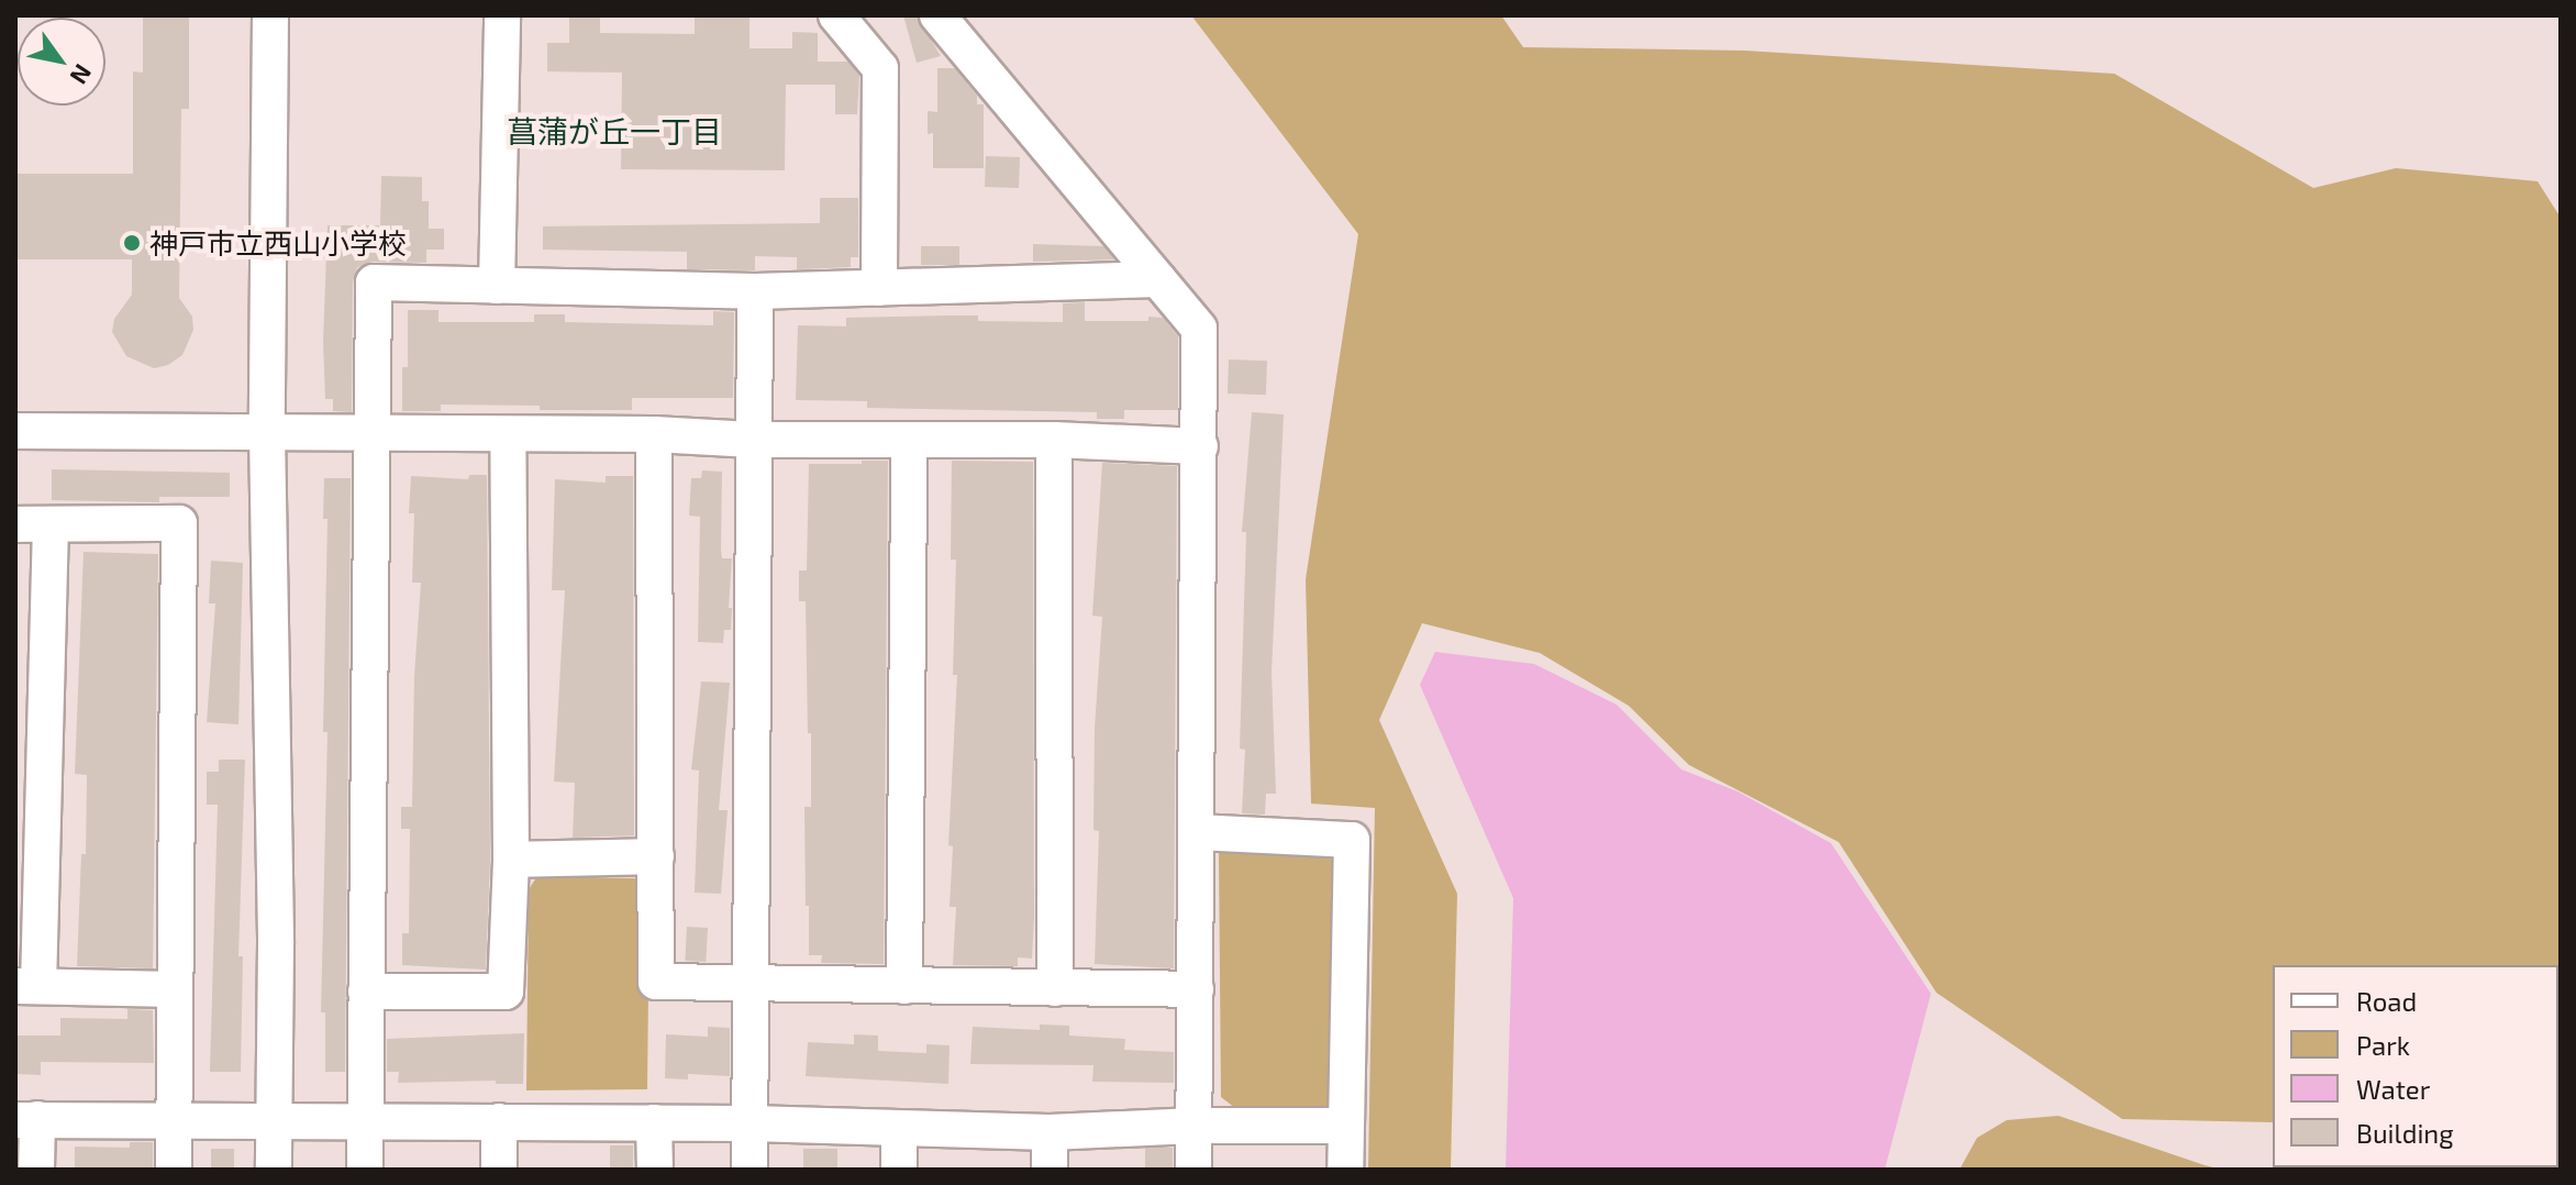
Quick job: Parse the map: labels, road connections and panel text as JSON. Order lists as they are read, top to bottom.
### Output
{
  "districts": ["菖蒲が丘一丁目"],
  "places": ["神戸市立西山小学校"],
  "legend": [
    "Road",
    "Park",
    "Water",
    "Building"
  ],
  "north": "bottom right"
}
